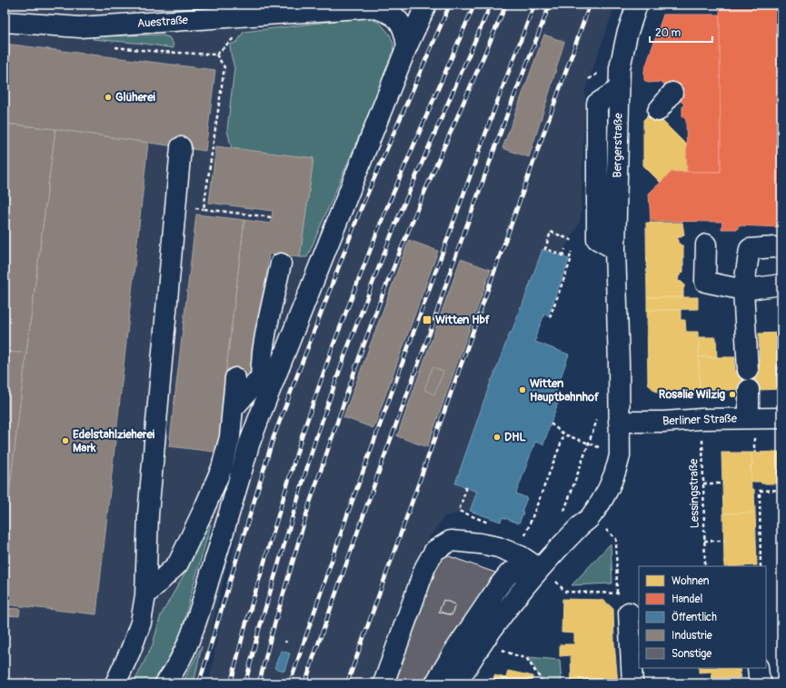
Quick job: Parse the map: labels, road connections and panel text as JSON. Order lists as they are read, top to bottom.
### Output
{
  "streets": {
    "street": ["Auestraße", "Bergerstraße", "Berliner Straße"],
    "path": ["Lessingstraße"]
  },
  "crossings": [
    ["Bergerstraße", "Berliner Straße"],
    ["Berliner Straße", "Lessingstraße"]
  ],
  "places": {
    "other": [
      "Glüherei",
      "Witten Hauptbahnhof",
      "Rosalie Wilzig",
      "DHL",
      "Edelstahlzieherei Mark"
    ],
    "transit": ["Witten Hbf"]
  },
  "legend": [
    "Wohnen",
    "Handel",
    "Öffentlich",
    "Industrie",
    "Sonstige"
  ],
  "scale_bar": "20 m"
}
